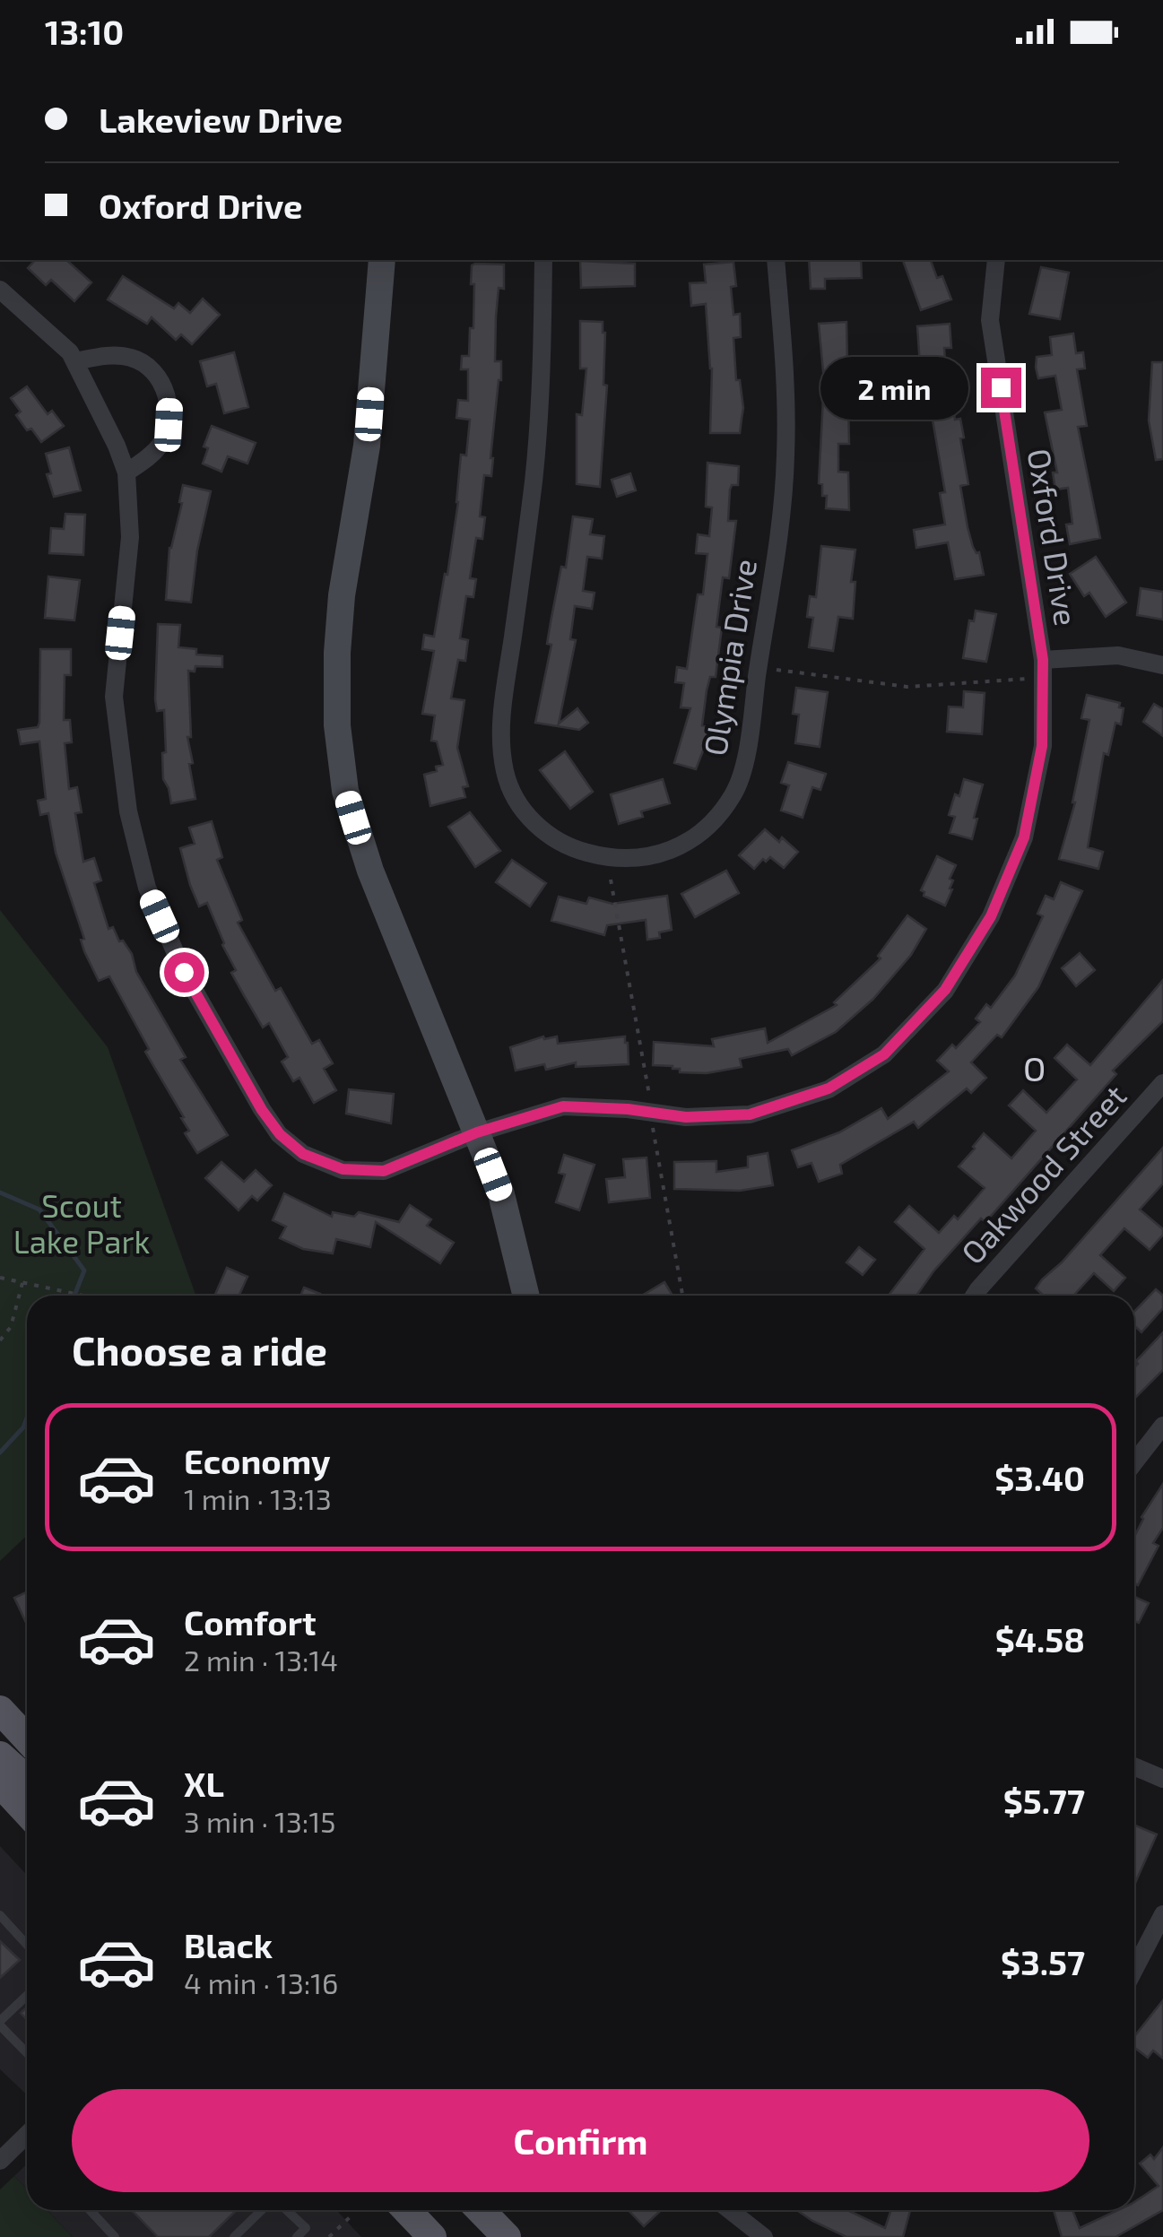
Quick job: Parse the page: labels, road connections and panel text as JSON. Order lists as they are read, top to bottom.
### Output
{
  "streets": {
    "street": ["Oxford Drive", "Olympia Drive", "Oakwood Street"]
  },
  "districts": ["O"],
  "parks": ["Scout Lake Park"],
  "page": {
    "status": "13:10",
    "banner": ["Lakeview Drive", "Oxford Drive"],
    "bubble": "2 min",
    "heading": "Choose a ride",
    "list": [
      {
        "name": "Economy",
        "note": "1 min · 13:13",
        "value": "$3.40"
      },
      {
        "name": "Comfort",
        "note": "2 min · 13:14",
        "value": "$4.58"
      },
      {
        "name": "XL",
        "note": "3 min · 13:15",
        "value": "$5.77"
      },
      {
        "name": "Black",
        "note": "4 min · 13:16",
        "value": "$3.57"
      }
    ],
    "buttons": "Confirm"
  }
}
